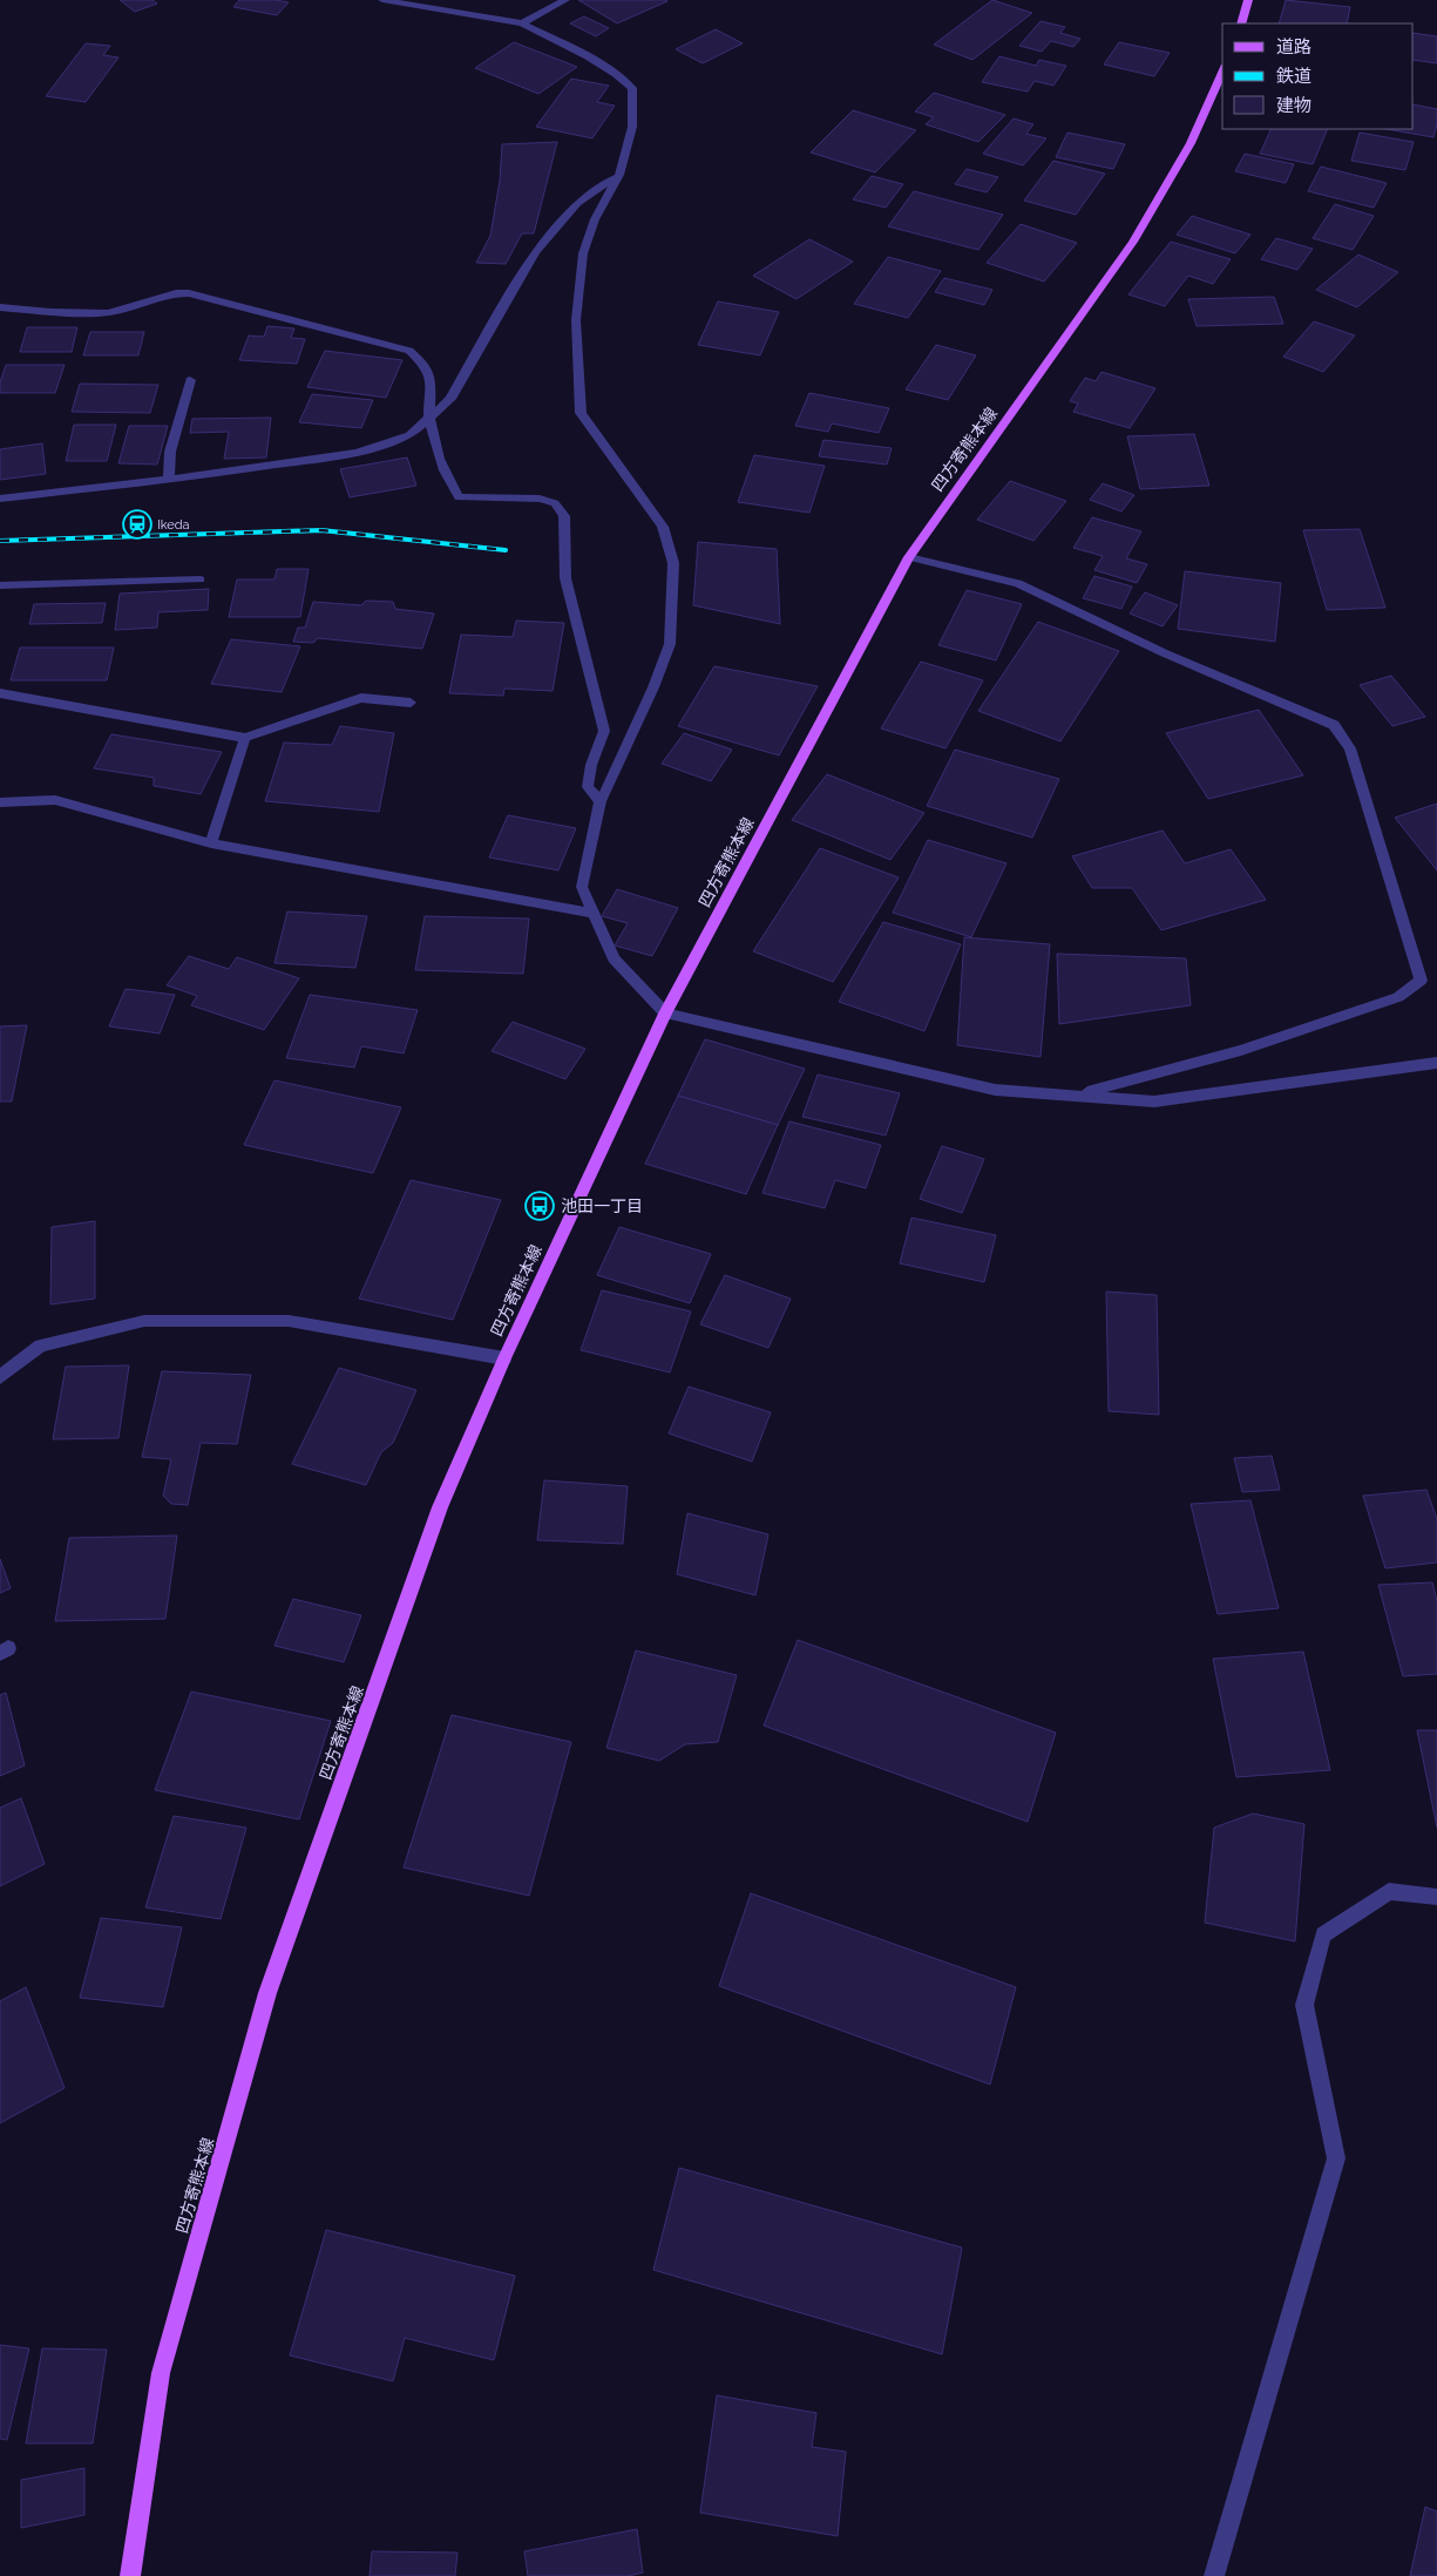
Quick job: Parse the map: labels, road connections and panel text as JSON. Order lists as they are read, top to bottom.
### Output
{
  "streets": {
    "main road": ["四方寄熊本線"]
  },
  "places": {
    "station": ["Ikeda"],
    "bus stop": ["池田一丁目"]
  },
  "legend": ["道路", "鉄道", "建物"]
}
